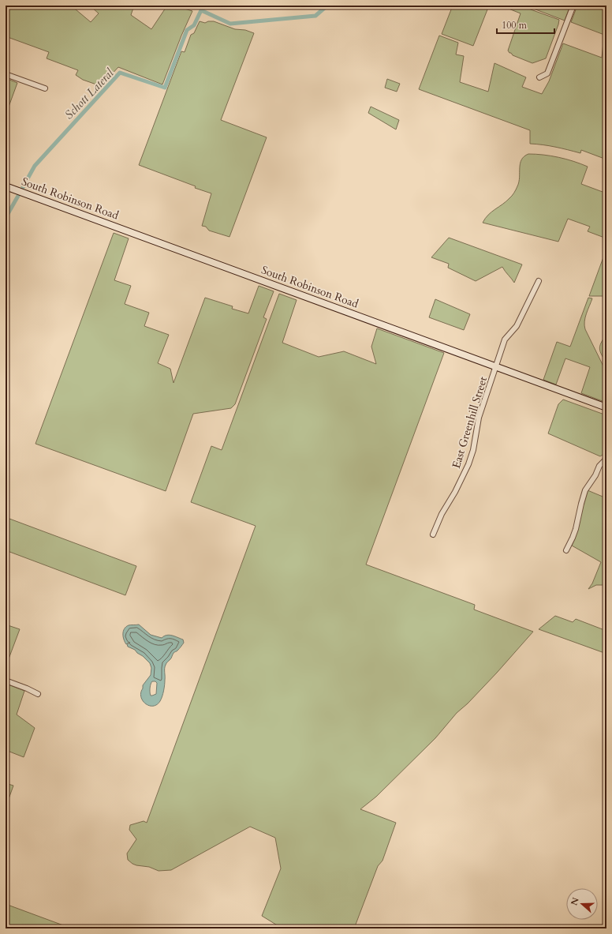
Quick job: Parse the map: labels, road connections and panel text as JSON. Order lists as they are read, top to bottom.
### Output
{
  "streets": {
    "street": ["South Robinson Road", "East Greenhill Street"]
  },
  "crossings": [
    ["South Robinson Road", "East Greenhill Street"]
  ],
  "water": ["Schott Lateral"],
  "scale_bar": "100 m",
  "north": "left"
}
